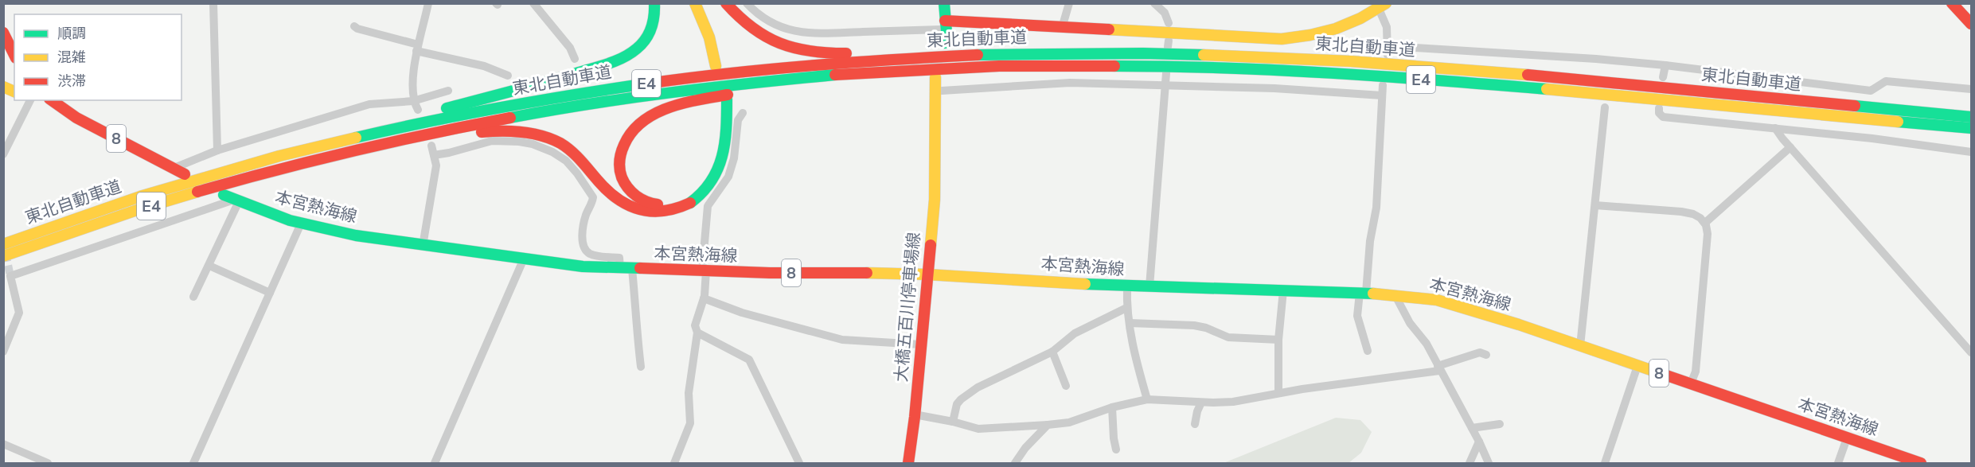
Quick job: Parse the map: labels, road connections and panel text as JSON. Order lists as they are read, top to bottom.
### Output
{
  "streets": {
    "main road": [
      "東北自動車道",
      "E4",
      "8",
      "本宮熱海線",
      "大橋五百川停車場線"
    ]
  },
  "crossings": [
    ["本宮熱海線", "大橋五百川停車場線"]
  ],
  "legend": ["順調", "混雑", "渋滞"]
}
